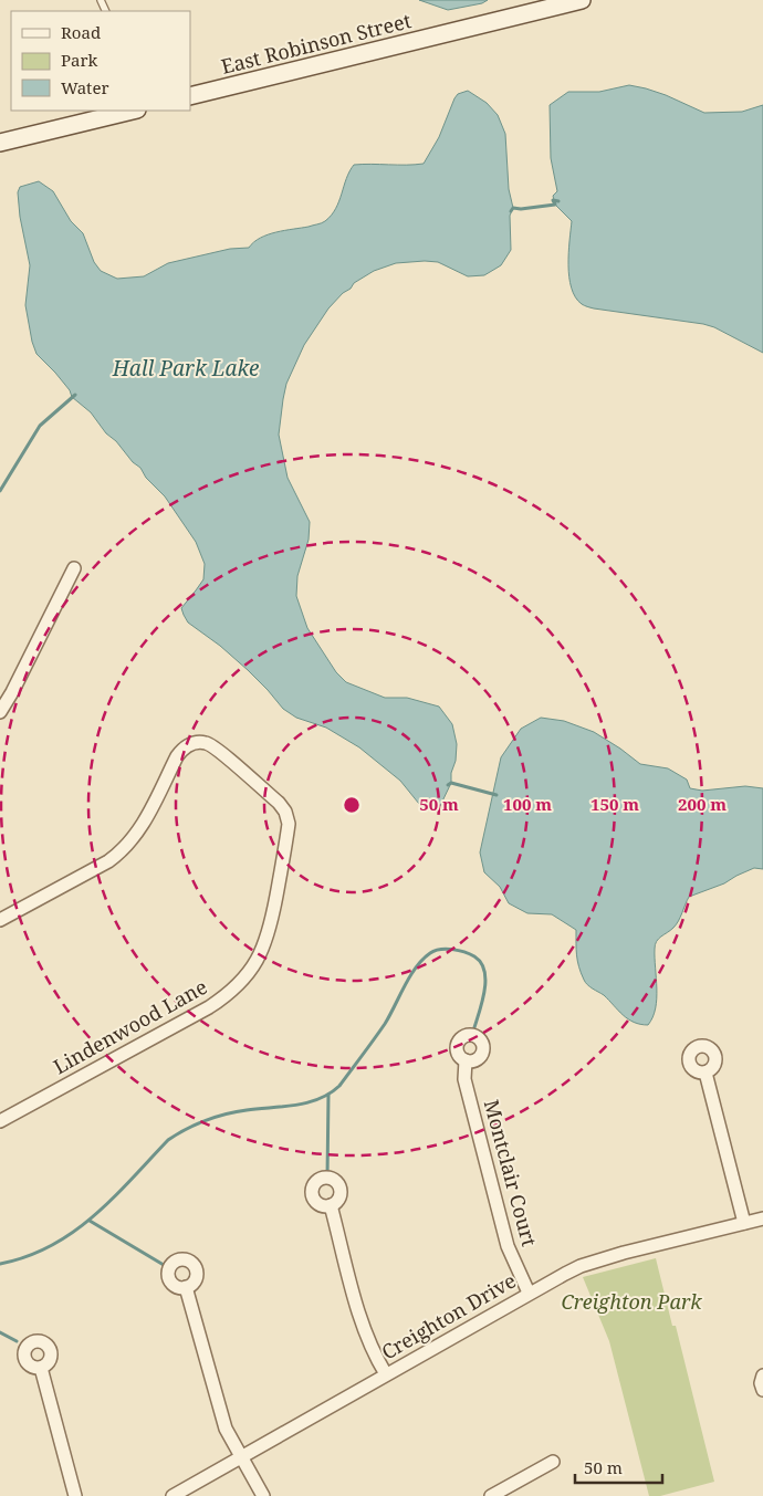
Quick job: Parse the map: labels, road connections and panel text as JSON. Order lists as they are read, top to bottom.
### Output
{
  "streets": {
    "street": [
      "East Robinson Street",
      "Lindenwood Lane",
      "Montclair Court",
      "Creighton Drive"
    ]
  },
  "crossings": [
    ["Montclair Court", "Creighton Drive"]
  ],
  "water": ["Hall Park Lake"],
  "parks": ["Creighton Park"],
  "legend": ["Road", "Park", "Water"],
  "scale_bar": "50 m",
  "rings": [
    "50 m",
    "100 m",
    "150 m",
    "200 m"
  ]
}
